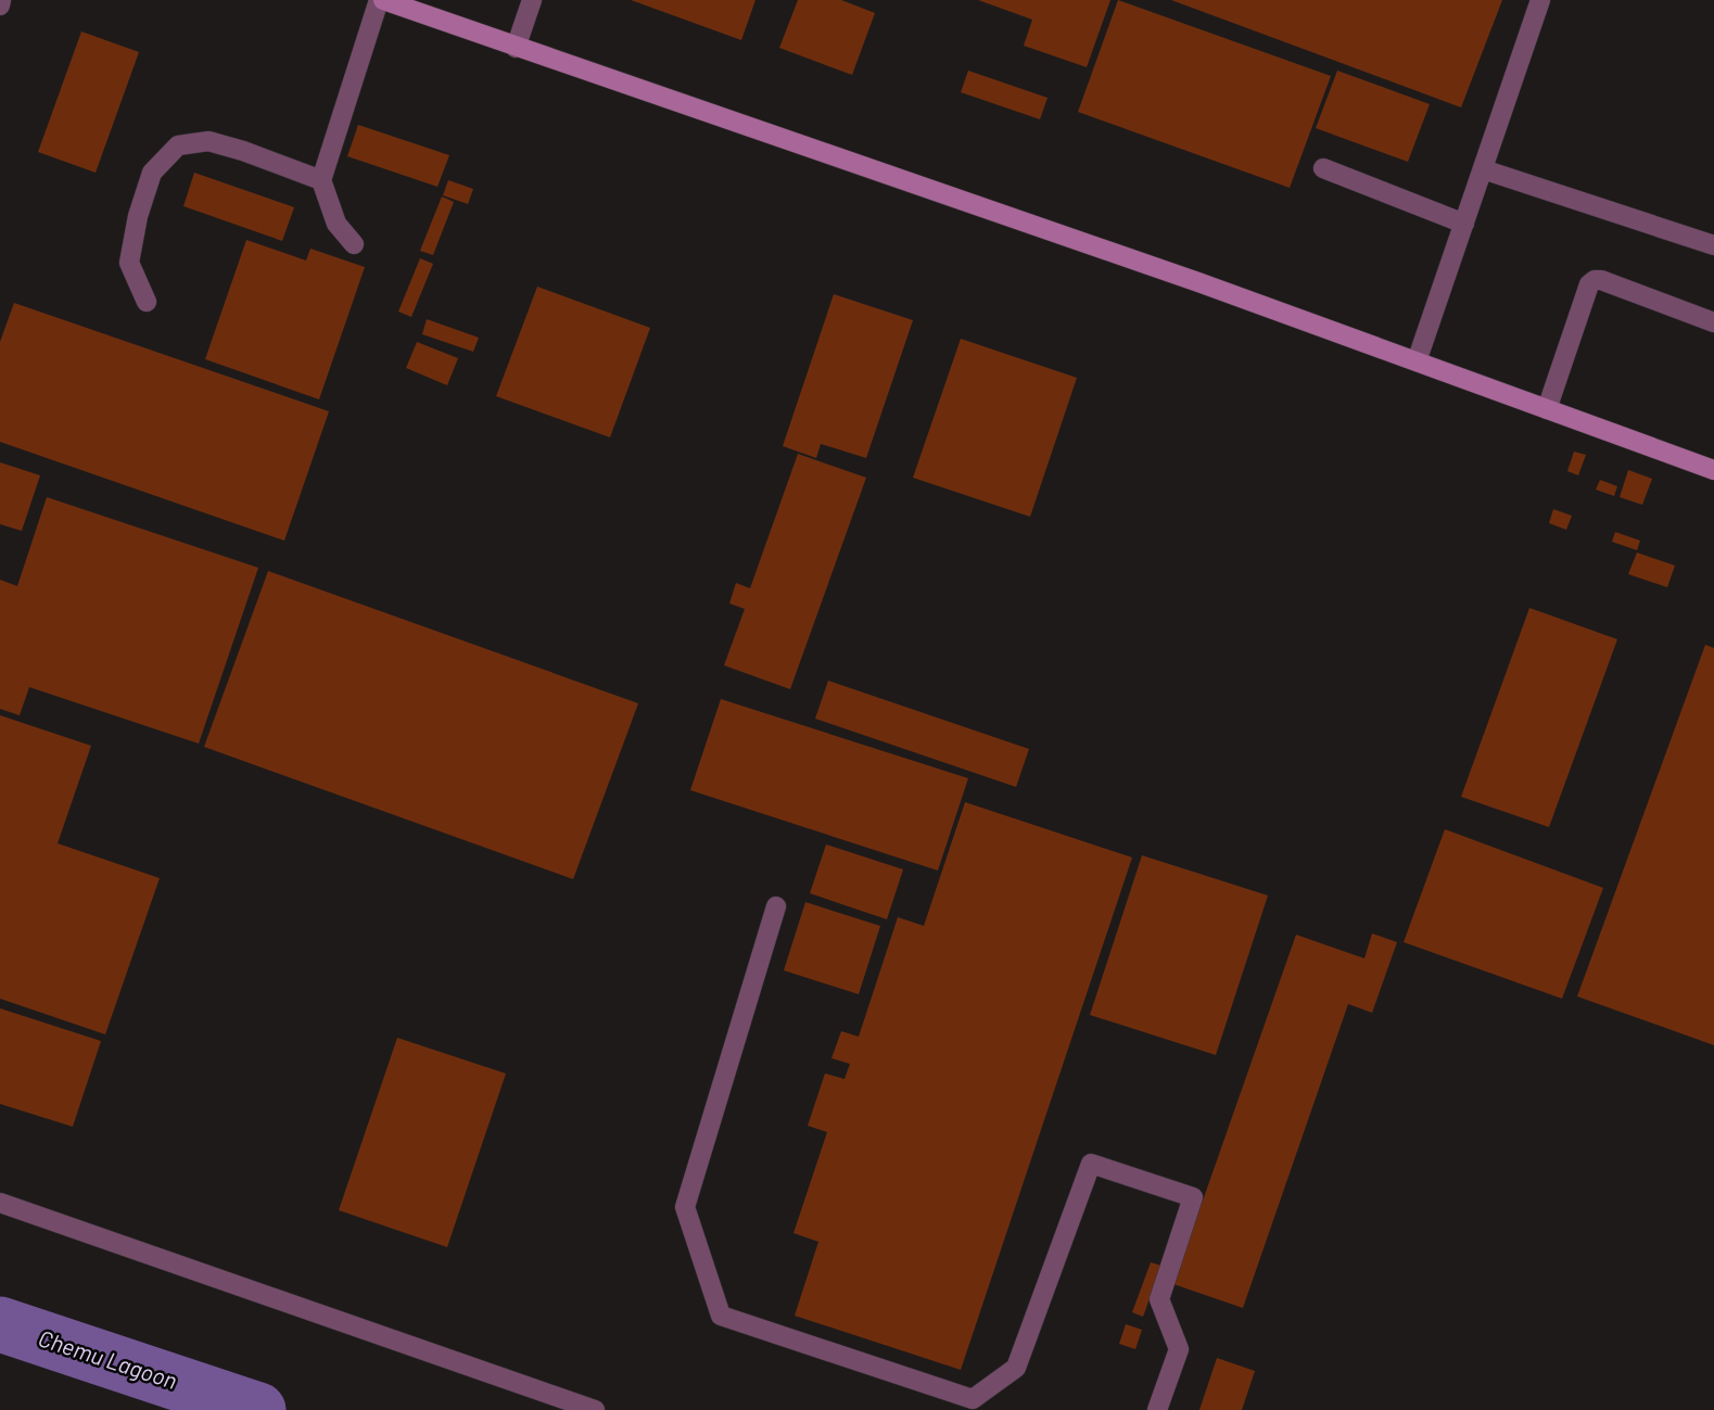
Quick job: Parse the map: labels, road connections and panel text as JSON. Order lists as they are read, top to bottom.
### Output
{
  "water": ["Chemu Lagoon"]
}
